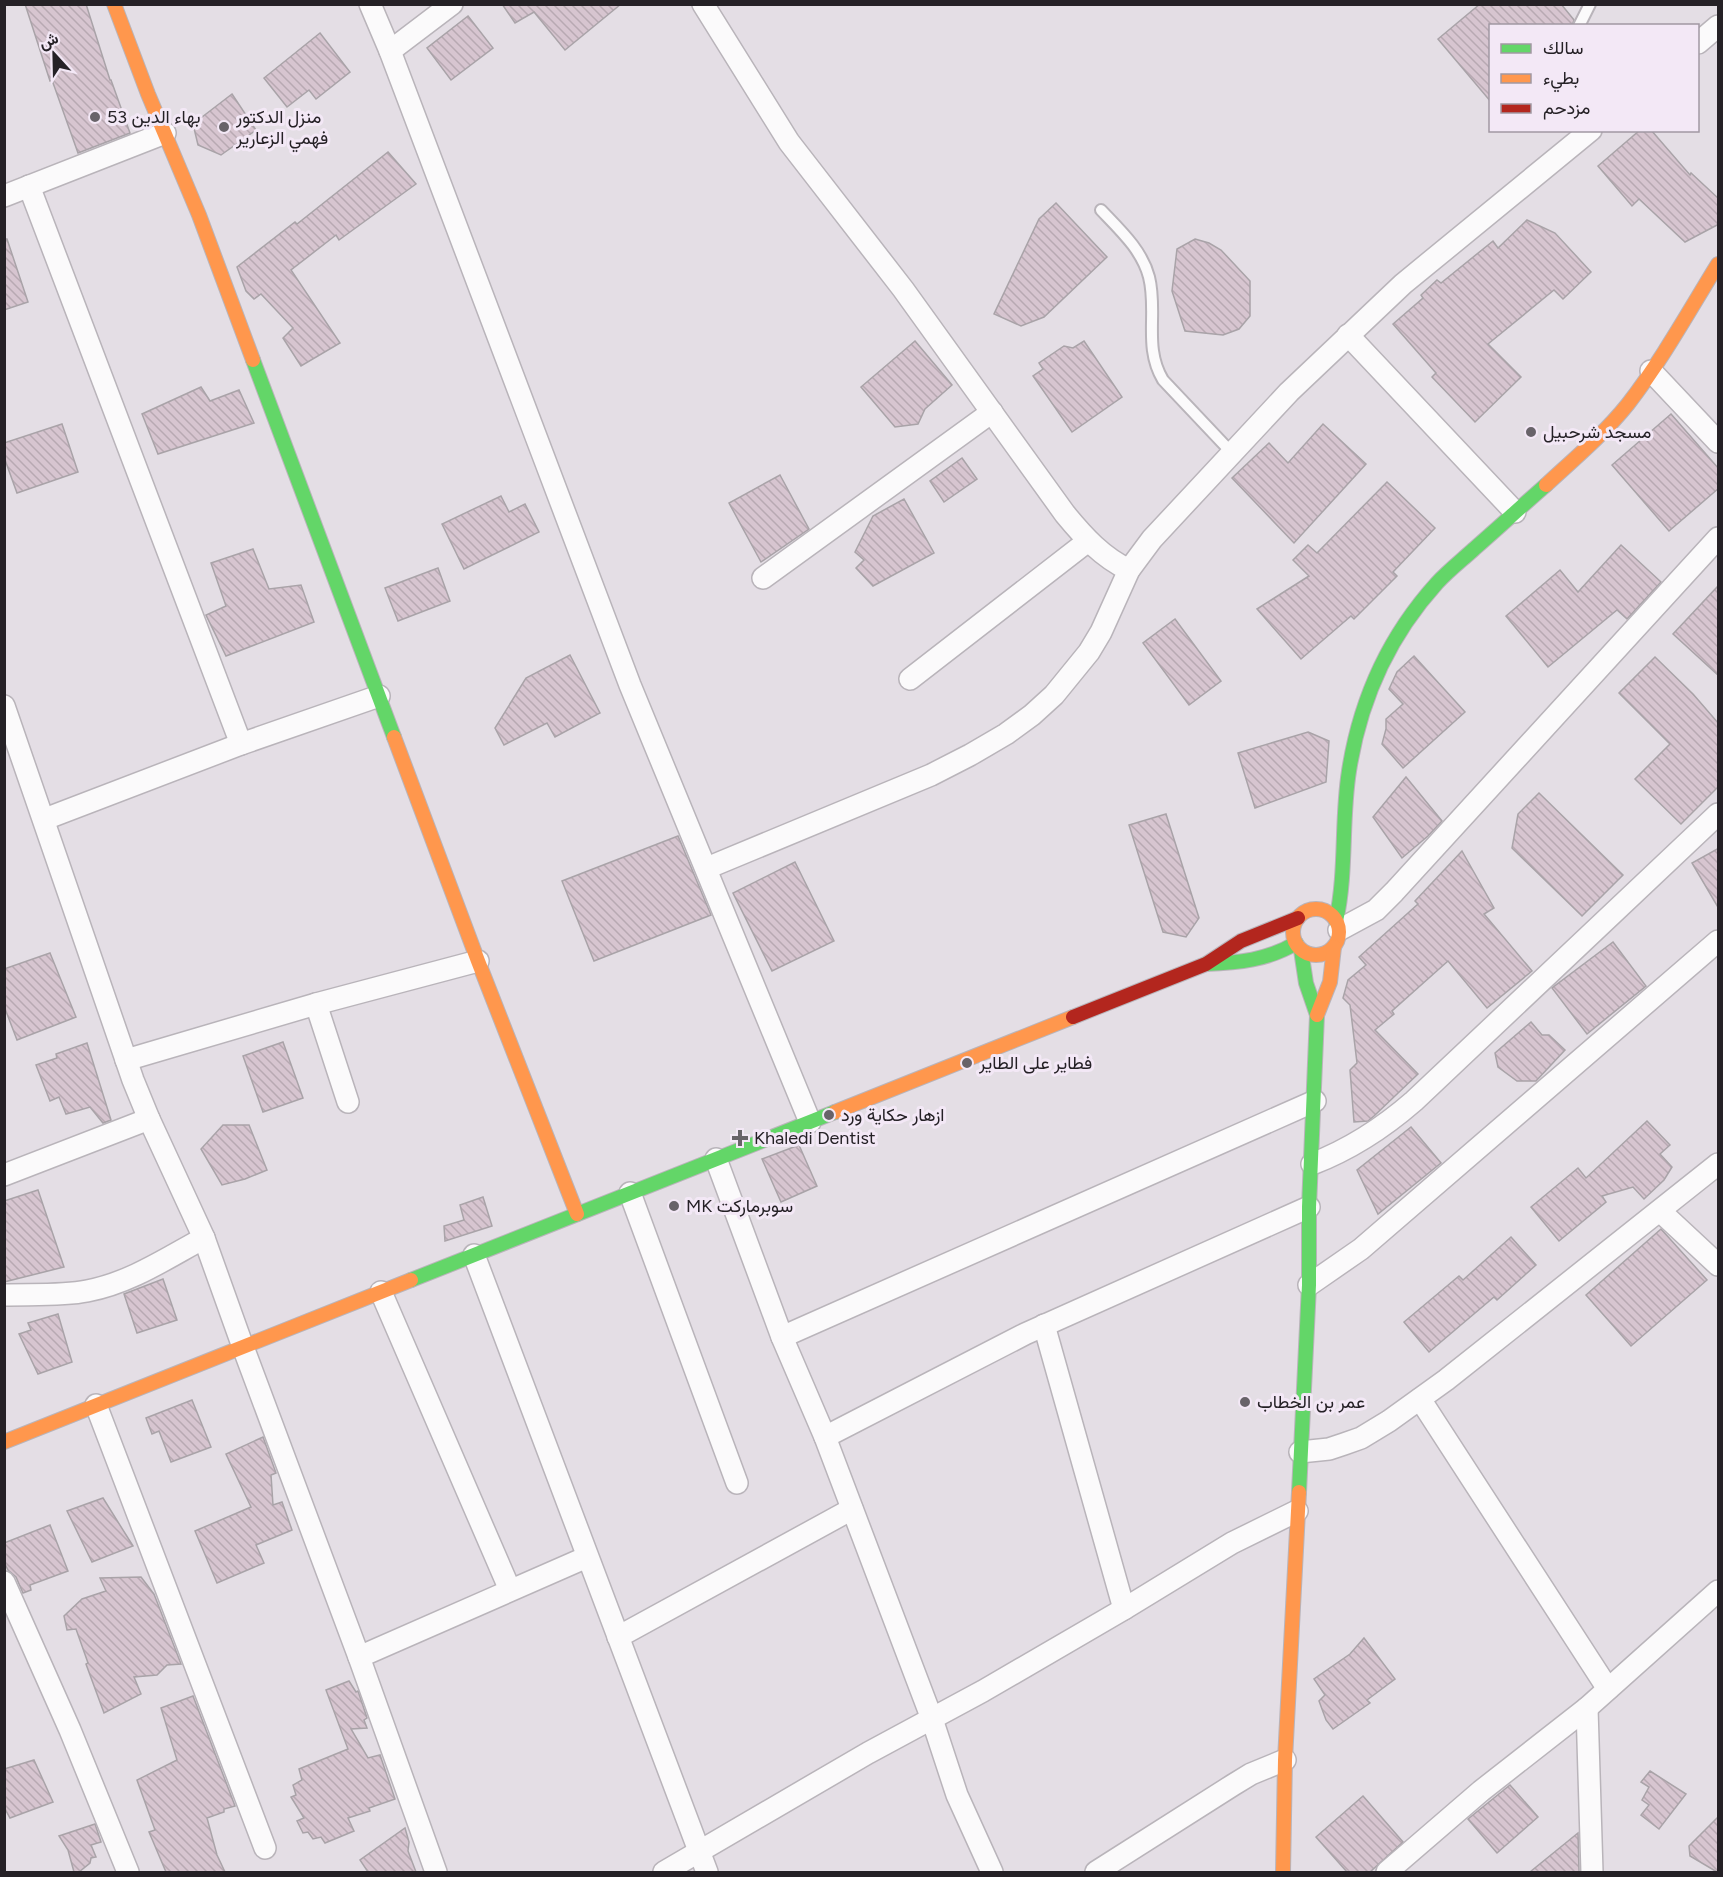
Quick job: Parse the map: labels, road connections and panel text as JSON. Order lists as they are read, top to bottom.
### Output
{
  "places": {
    "other": [
      "بهاء الدين 53",
      "منزل الدكتور فهمي الزعارير",
      "مسجد شرحبيل",
      "فطاير على الطاير",
      "ازهار حكاية ورد",
      "MK سوبرماركت",
      "عمر بن الخطاب"
    ],
    "health": ["Khaledi Dentist"]
  },
  "legend": ["سالك", "بطيء", "مزدحم"],
  "north": "top"
}
